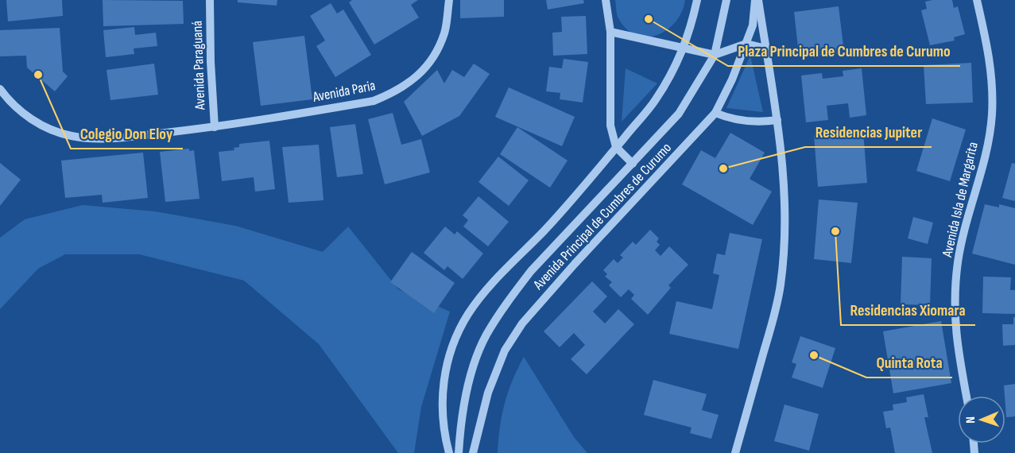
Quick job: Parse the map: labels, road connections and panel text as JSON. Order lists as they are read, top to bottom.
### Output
{
  "streets": {
    "street": [
      "Avenida Paraguaná",
      "Avenida Paria",
      "Avenida Isla de Margarita",
      "Avenida Principal de Cumbres de Curumo"
    ]
  },
  "crossings": [
    ["Avenida Paraguaná", "Avenida Paria"]
  ],
  "places": [
    "Plaza Principal de Cumbres de Curumo",
    "Colegio Don Eloy",
    "Residencias Jupiter",
    "Residencias Xiomara",
    "Quinta Rota"
  ],
  "north": "left"
}
